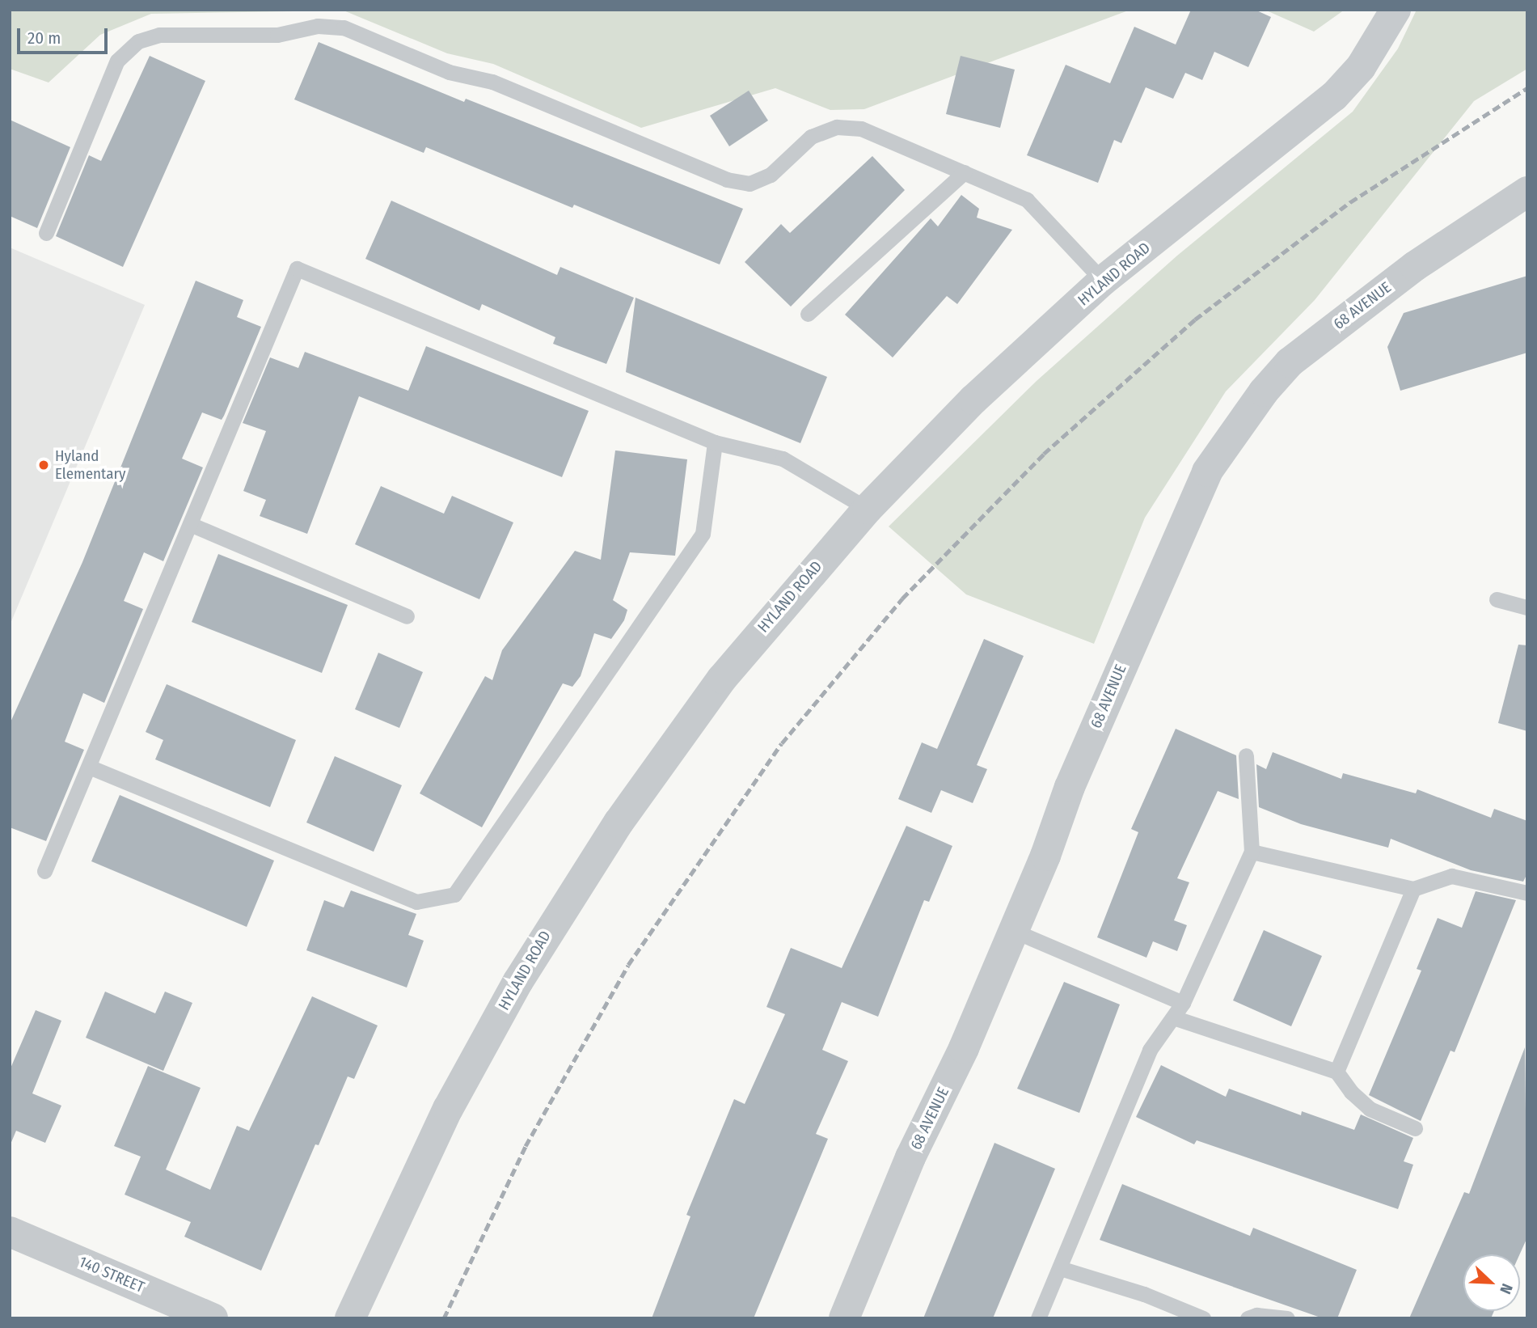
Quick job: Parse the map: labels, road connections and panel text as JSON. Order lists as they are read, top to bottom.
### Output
{
  "streets": {
    "street": ["HYLAND ROAD", "68 AVENUE", "140 STREET"]
  },
  "places": ["Hyland Elementary"],
  "scale_bar": "20 m",
  "north": "bottom right"
}
